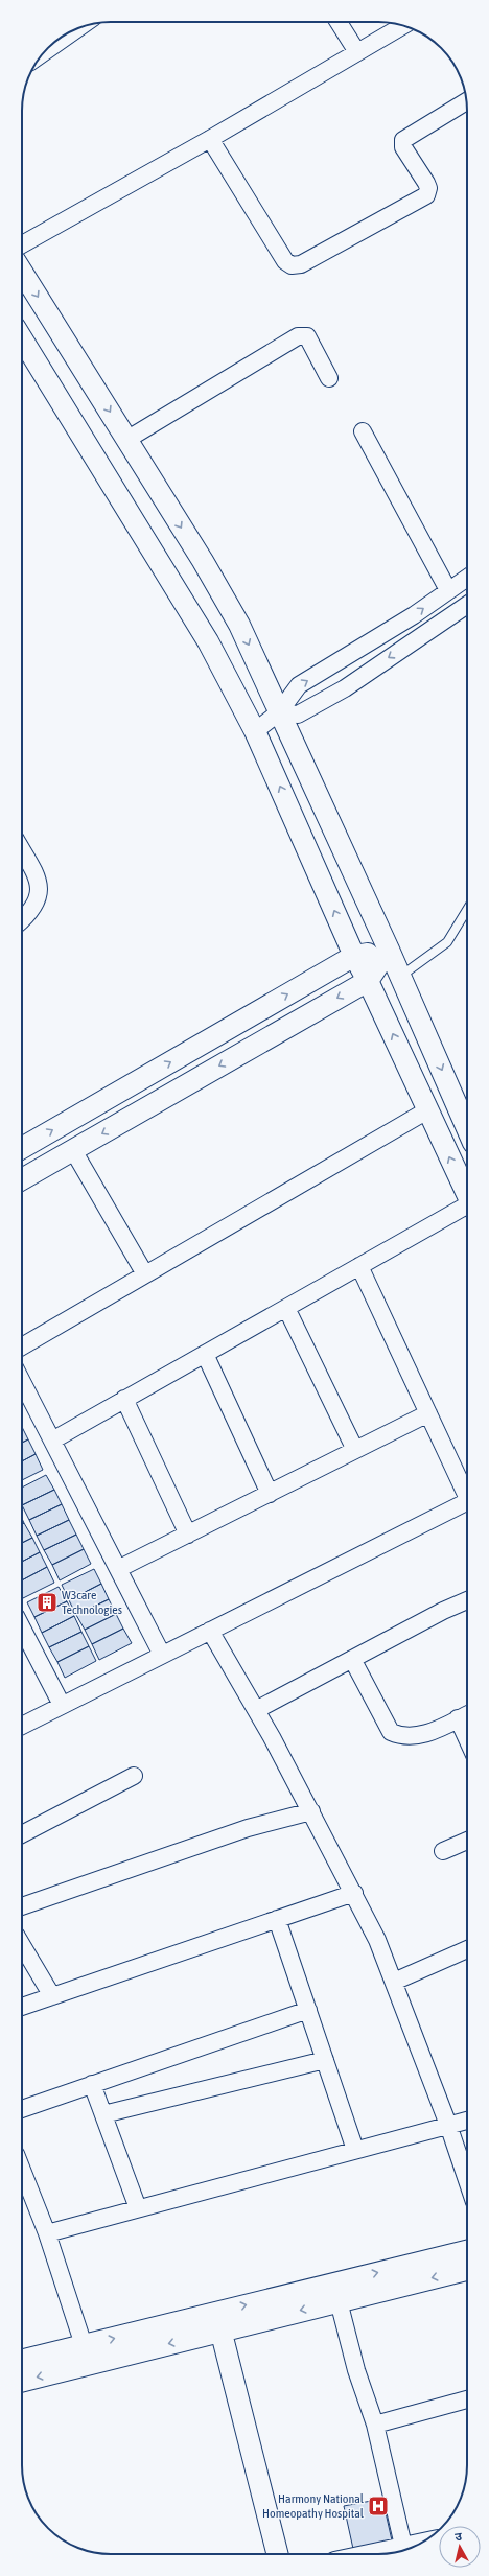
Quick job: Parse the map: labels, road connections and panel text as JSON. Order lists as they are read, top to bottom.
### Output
{
  "places": {
    "building": ["W3care Technologies"],
    "hospital": ["Harmony National Homeopathy Hospital"]
  },
  "north": "top"
}
